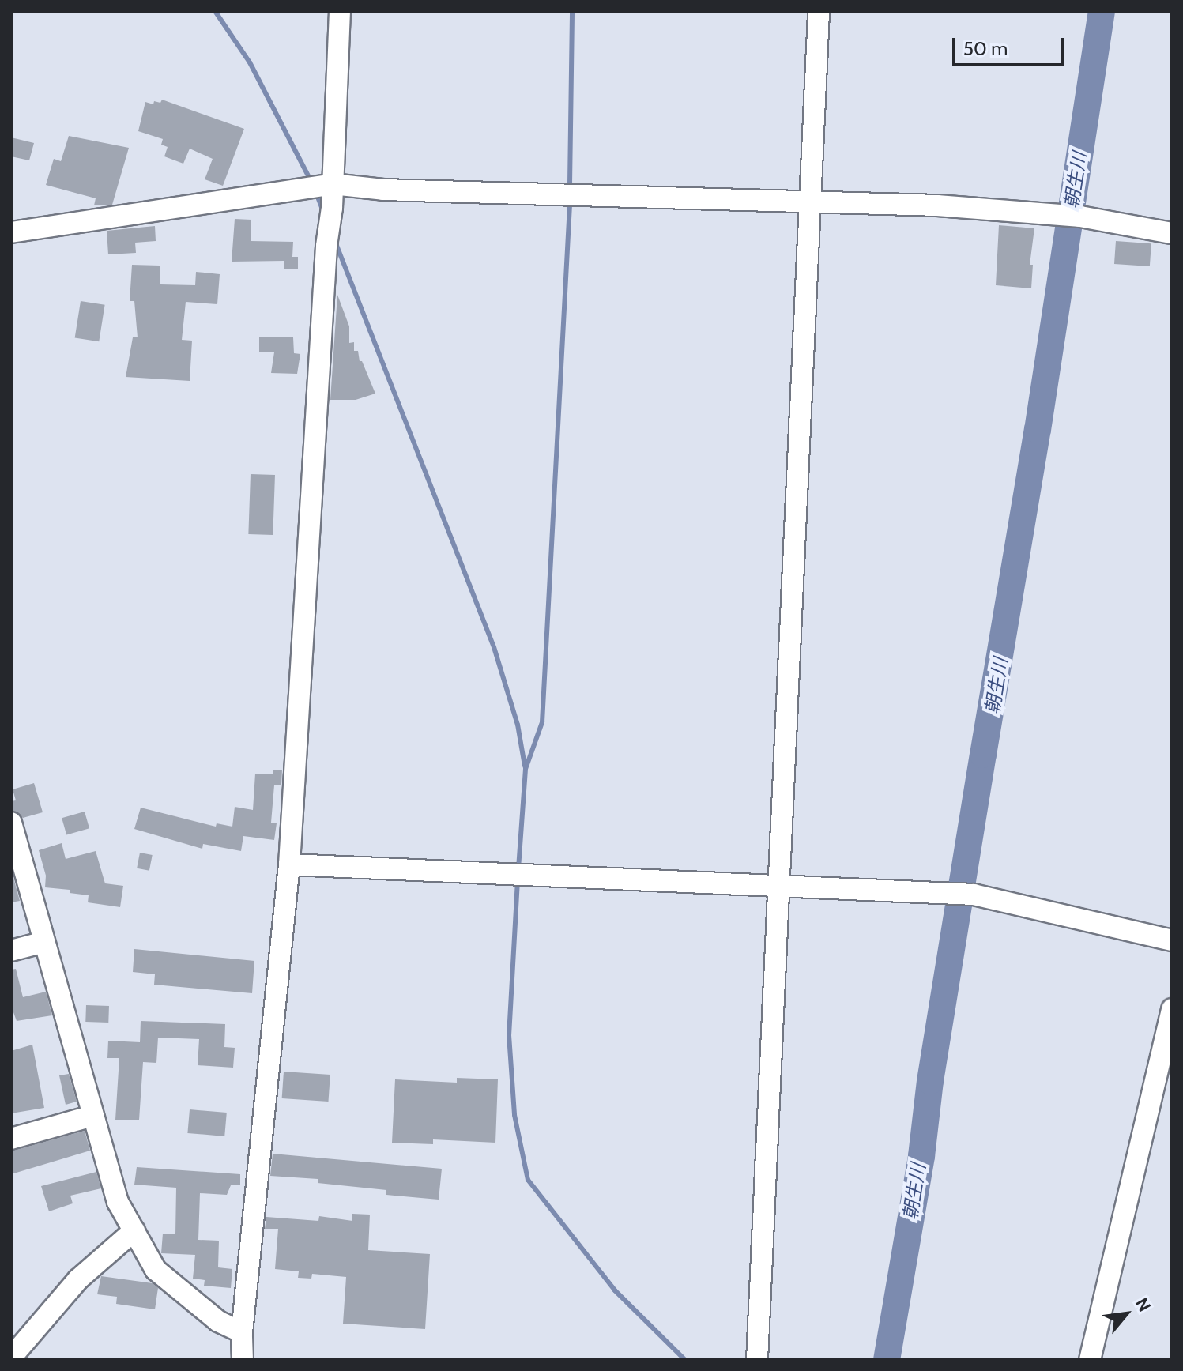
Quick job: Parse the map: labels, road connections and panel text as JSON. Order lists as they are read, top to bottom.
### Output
{
  "water": ["朝生川"],
  "scale_bar": "50 m",
  "north": "top right"
}
